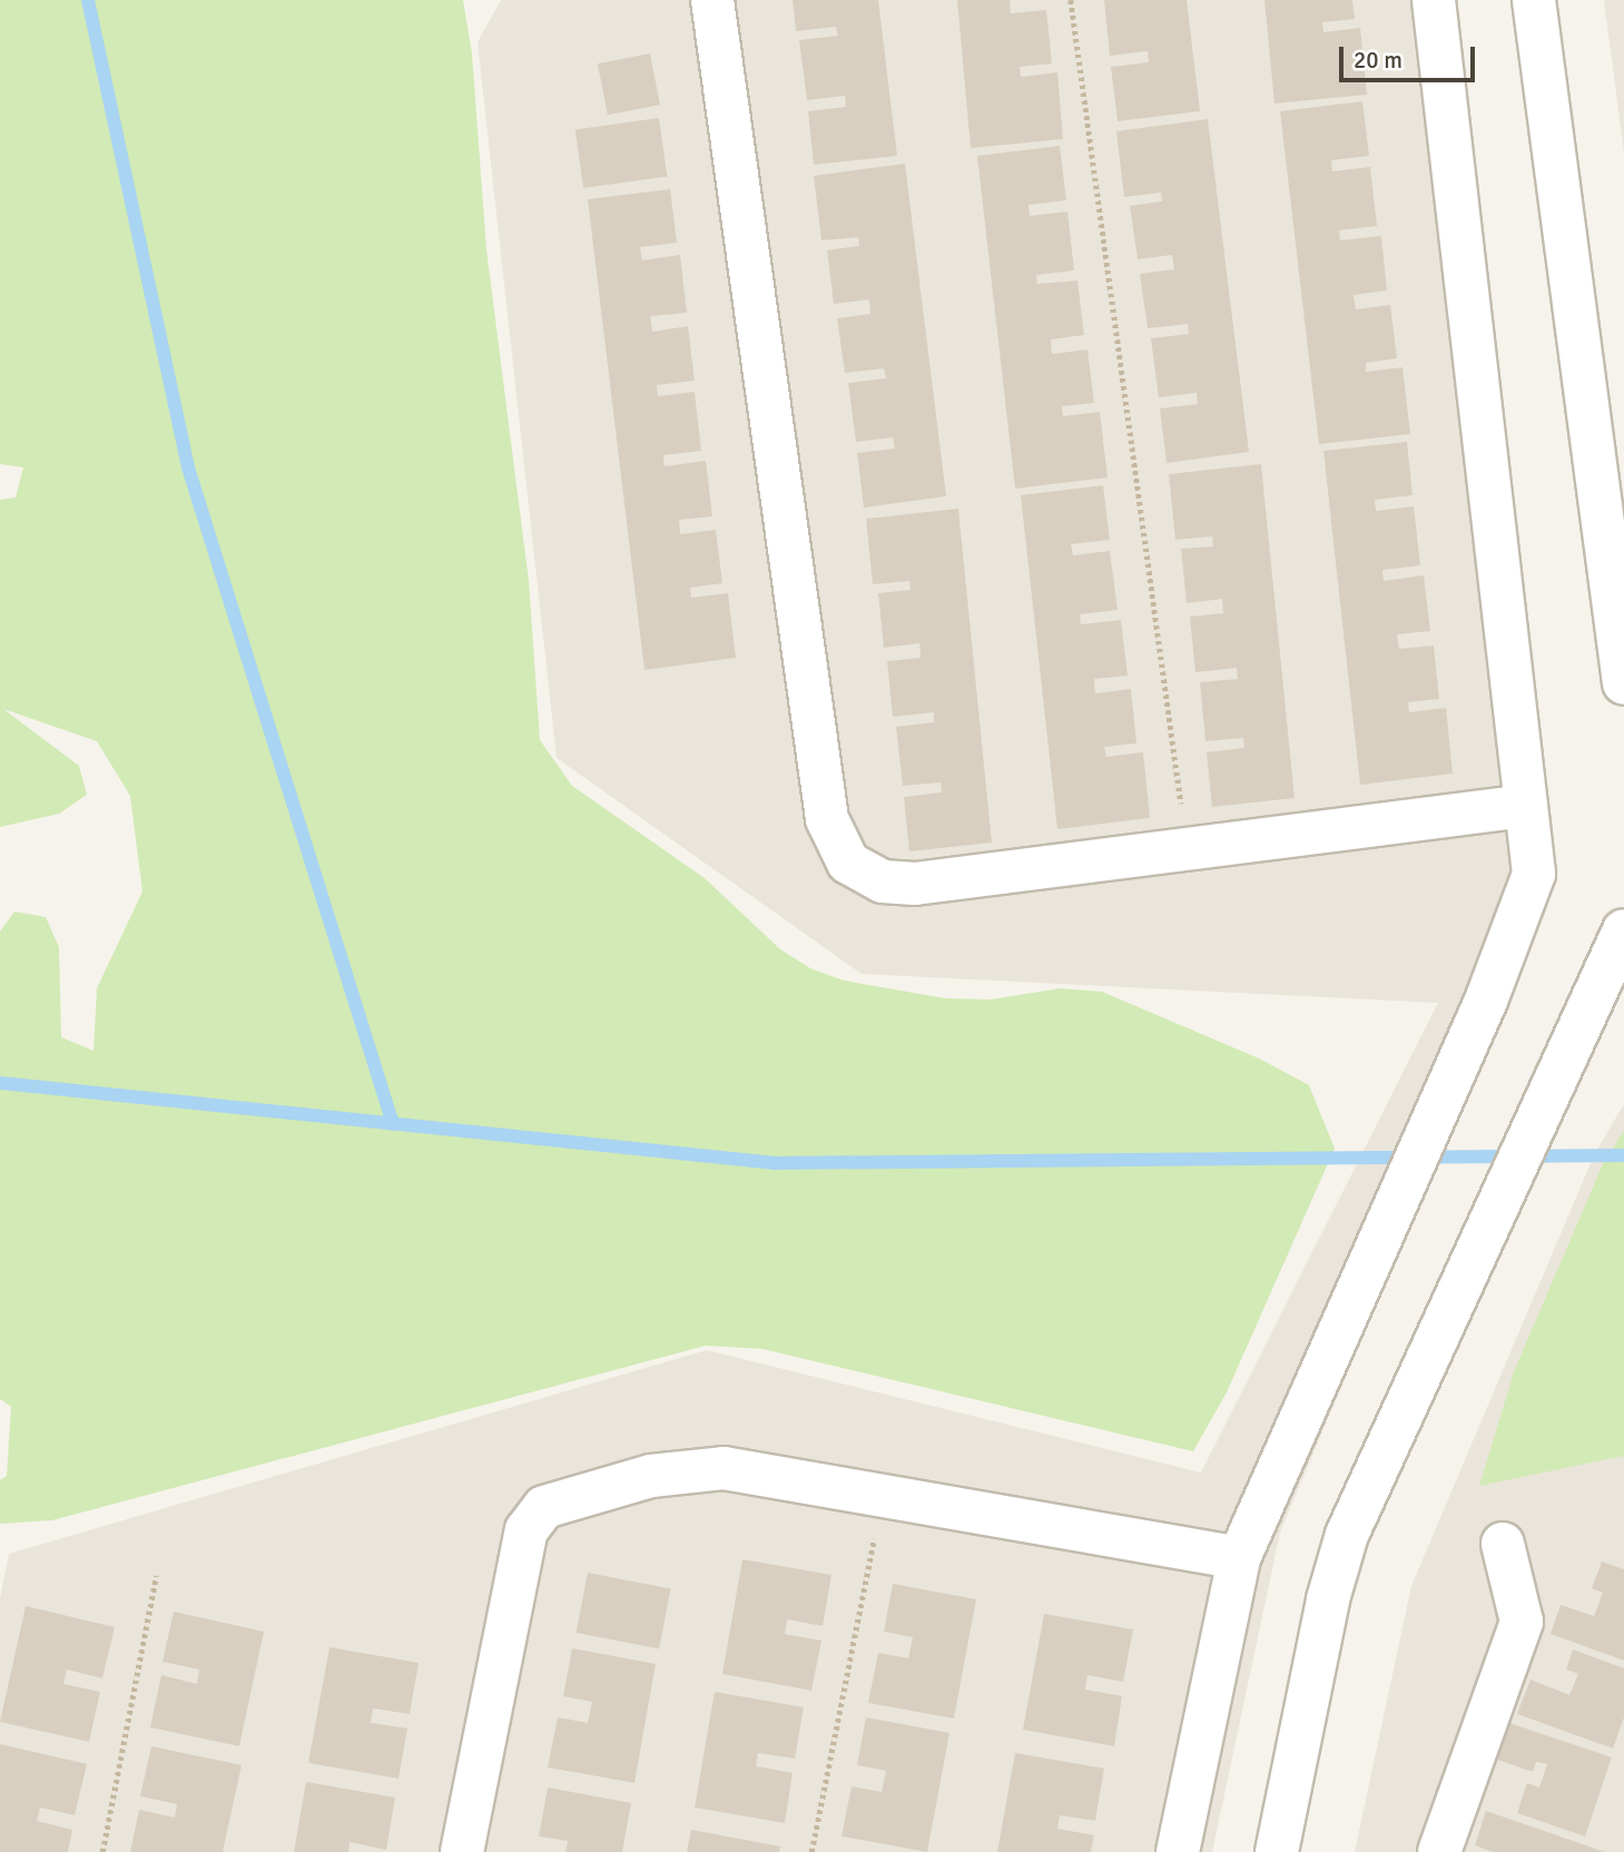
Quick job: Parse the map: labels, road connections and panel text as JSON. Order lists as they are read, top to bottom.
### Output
{
  "scale_bar": "20 m"
}
